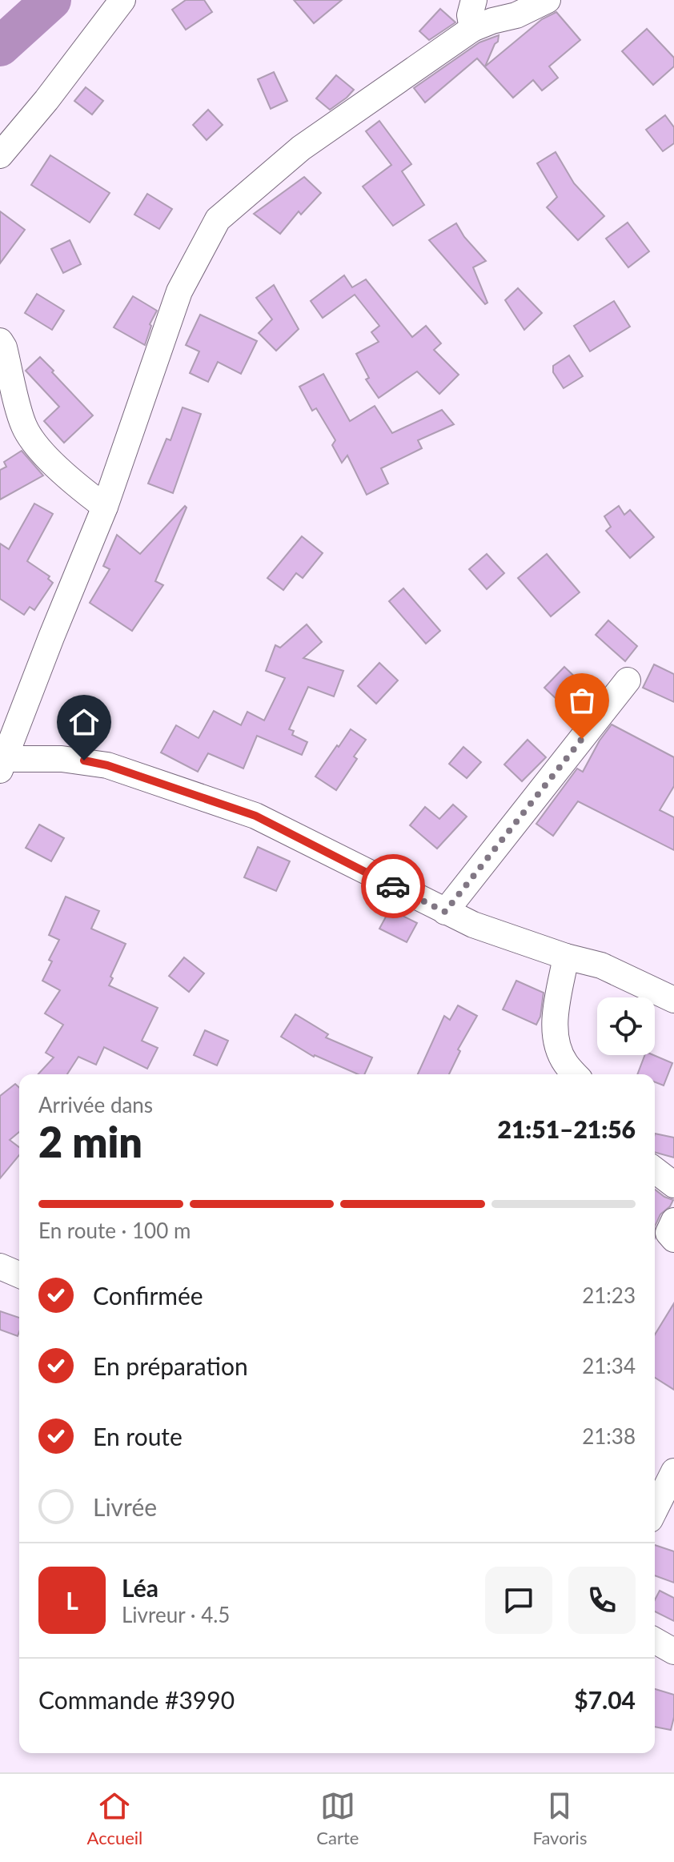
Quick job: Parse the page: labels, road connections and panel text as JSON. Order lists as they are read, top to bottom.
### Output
{
  "page": {
    "heading": ["2 min", "Arrivée dans", "21:51–21:56"],
    "panel": [
      "Léa",
      "Livreur · 4.5",
      "Commande #3990",
      "$7.04"
    ],
    "bar": "En route · 100 m",
    "list": [
      ["Confirmée", "21:23"],
      ["En préparation", "21:34"],
      ["En route", "21:38"],
      "Livrée"
    ],
    "round": "L",
    "tabs": ["Accueil", "Carte", "Favoris"]
  }
}
